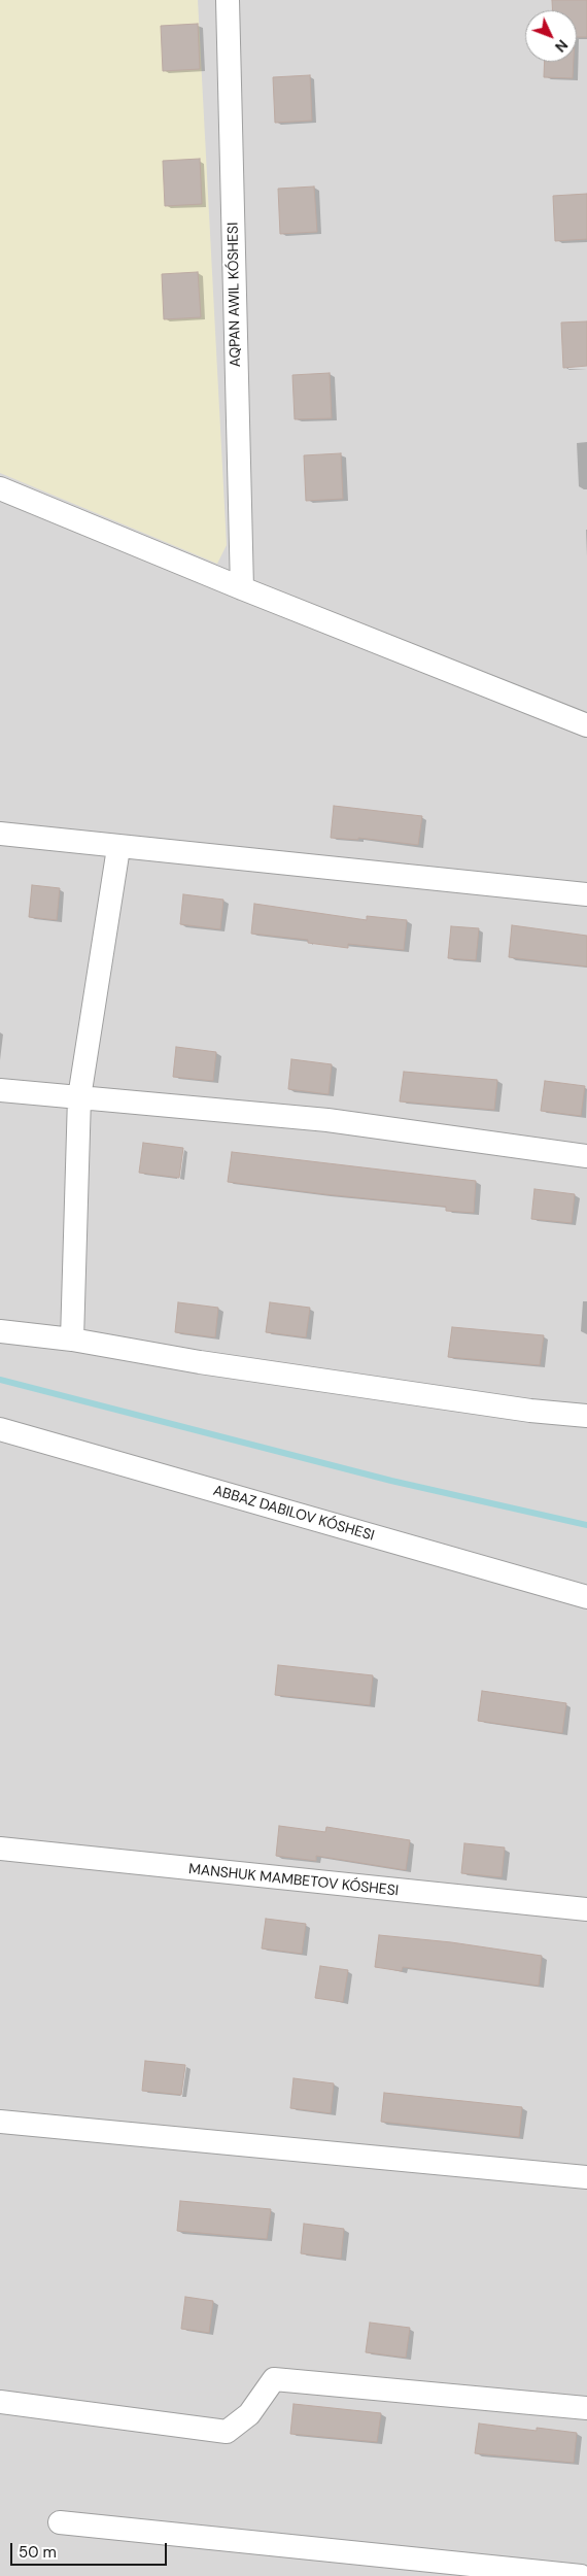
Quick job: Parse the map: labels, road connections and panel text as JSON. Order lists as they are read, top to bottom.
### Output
{
  "streets": {
    "street": ["ABBAZ DABILOV KÓSHESI", "MANSHUK MAMBETOV KÓSHESI"]
  },
  "scale_bar": "50 m",
  "north": "bottom right"
}
